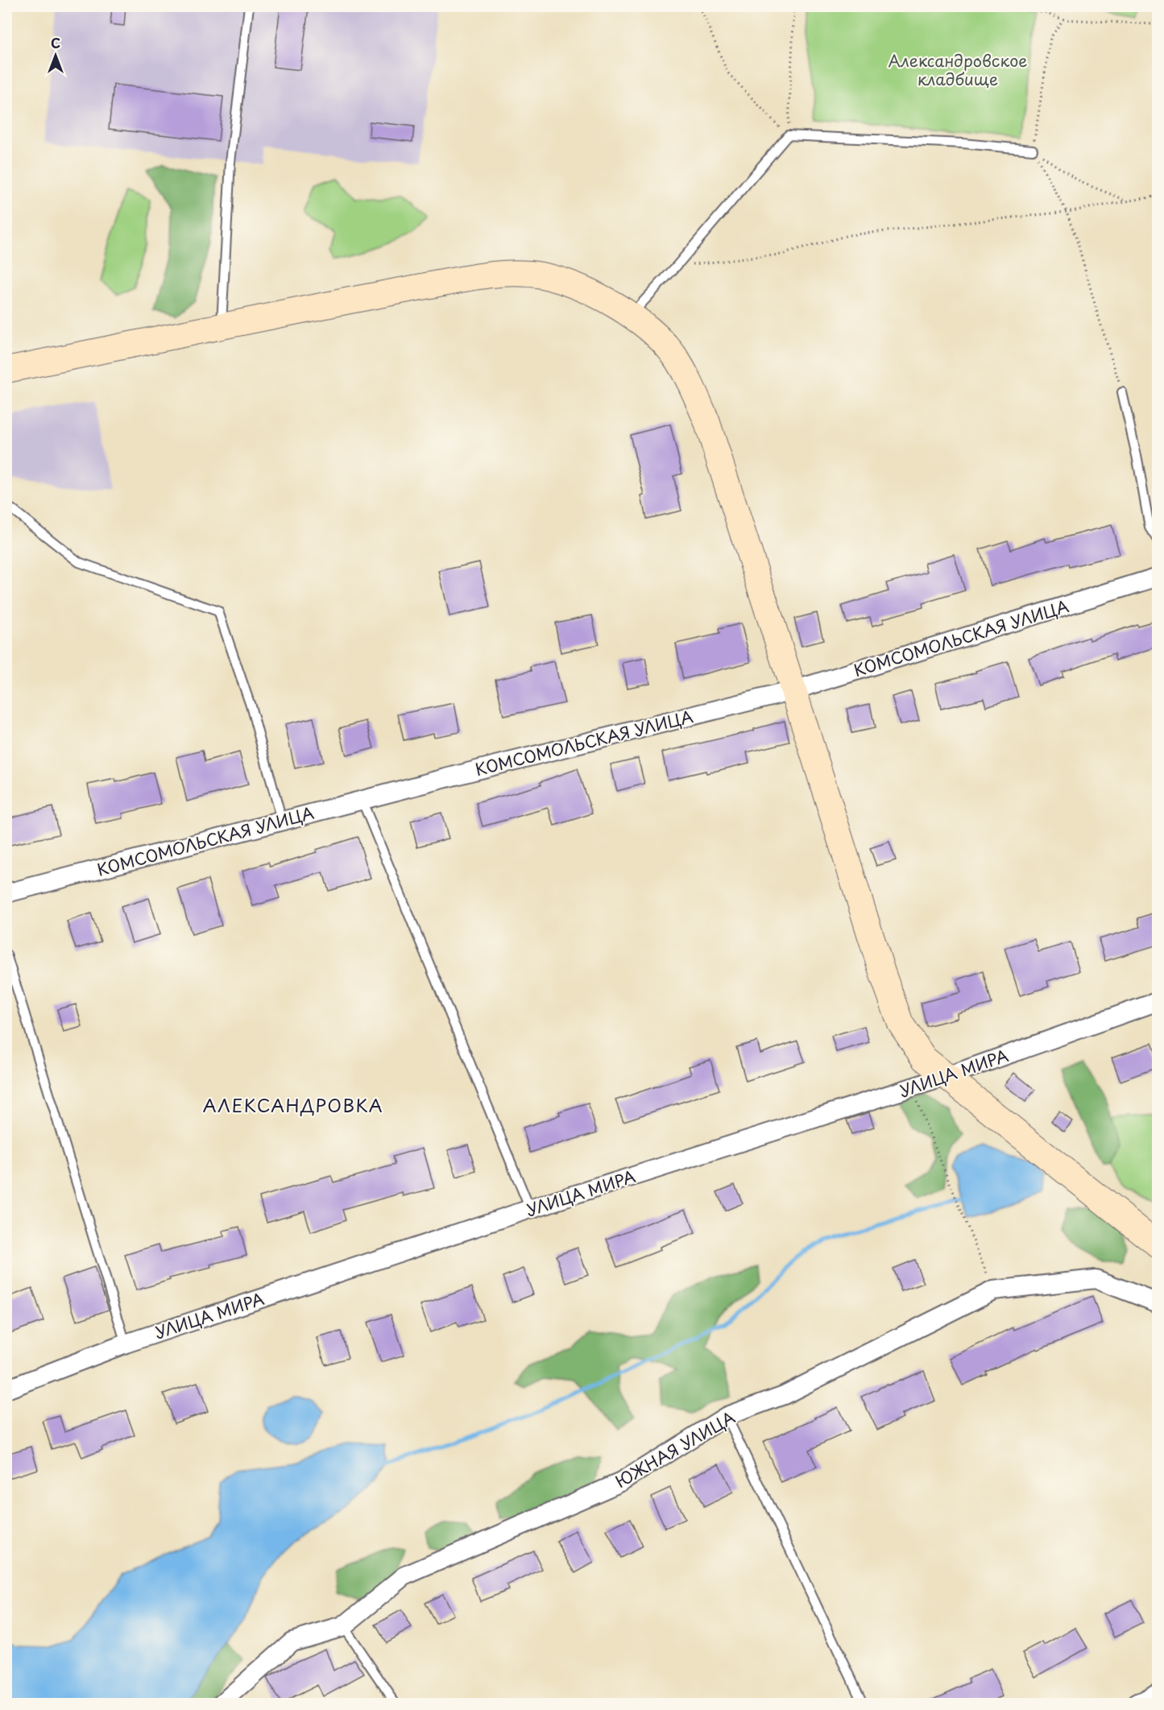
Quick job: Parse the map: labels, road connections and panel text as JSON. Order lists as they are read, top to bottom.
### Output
{
  "streets": {
    "street": ["КОМСОМОЛЬСКАЯ УЛИЦА", "УЛИЦА МИРА", "ЮЖНАЯ УЛИЦА"]
  },
  "districts": ["АЛЕКСАНДРОВКА"],
  "parks": ["Александровское кладбище"],
  "north": "top"
}
